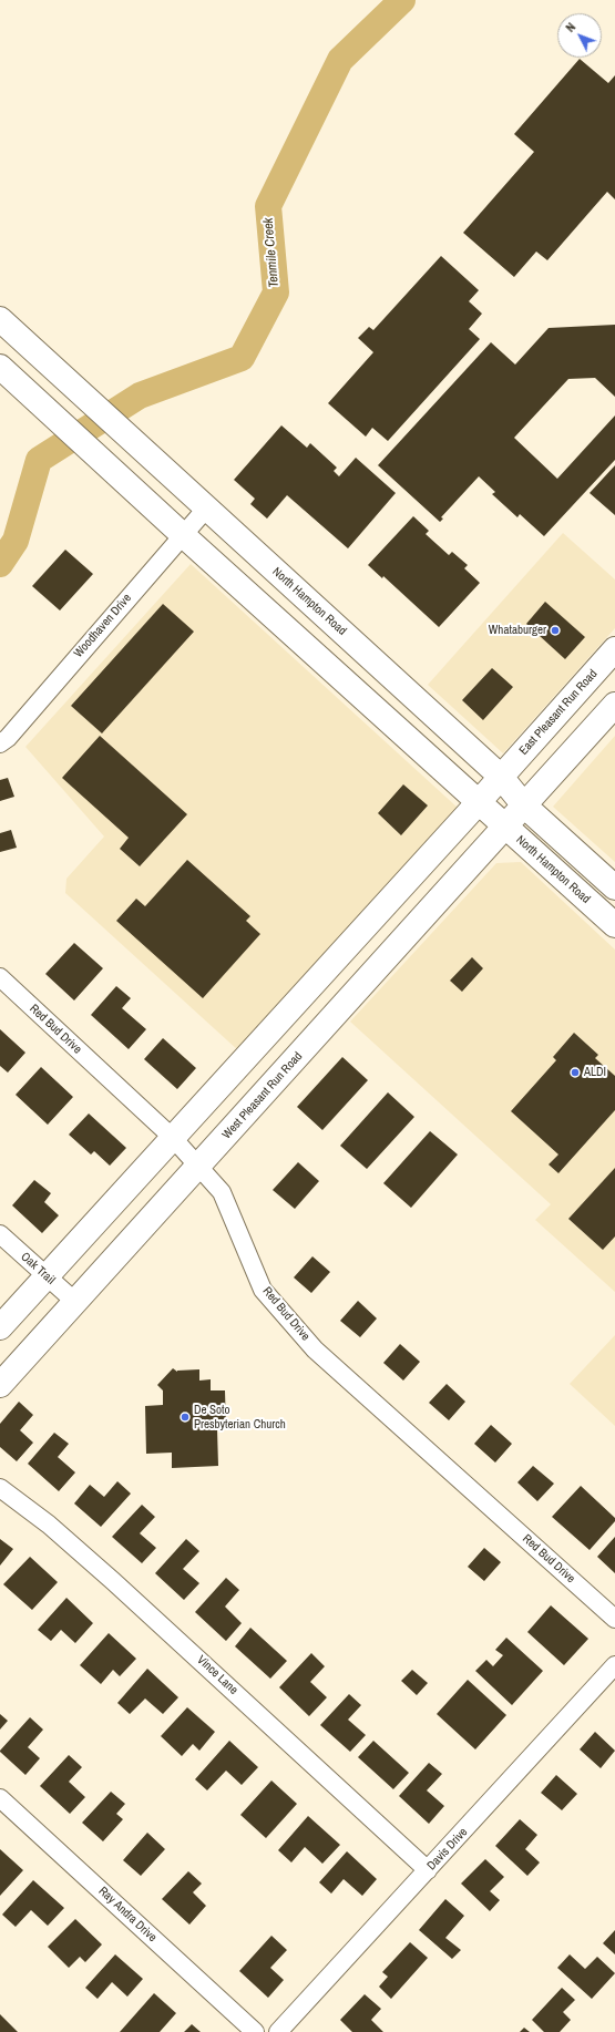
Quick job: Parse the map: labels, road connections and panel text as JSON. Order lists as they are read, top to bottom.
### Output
{
  "streets": {
    "main road": ["North Hampton Road", "East Pleasant Run Road", "West Pleasant Run Road"],
    "street": [
      "Woodhaven Drive",
      "Red Bud Drive",
      "Oak Trail",
      "Vince Lane",
      "Davis Drive",
      "Ray Andra Drive"
    ]
  },
  "crossings": [
    ["North Hampton Road", "Woodhaven Drive"],
    ["North Hampton Road", "East Pleasant Run Road"],
    ["North Hampton Road", "West Pleasant Run Road"],
    ["Red Bud Drive", "West Pleasant Run Road"],
    ["West Pleasant Run Road", "Oak Trail"],
    ["Vince Lane", "Davis Drive"]
  ],
  "water": ["Tenmile Creek"],
  "places": ["Whataburger", "ALDI", "De Soto Presbyterian Church"],
  "north": "top left"
}
